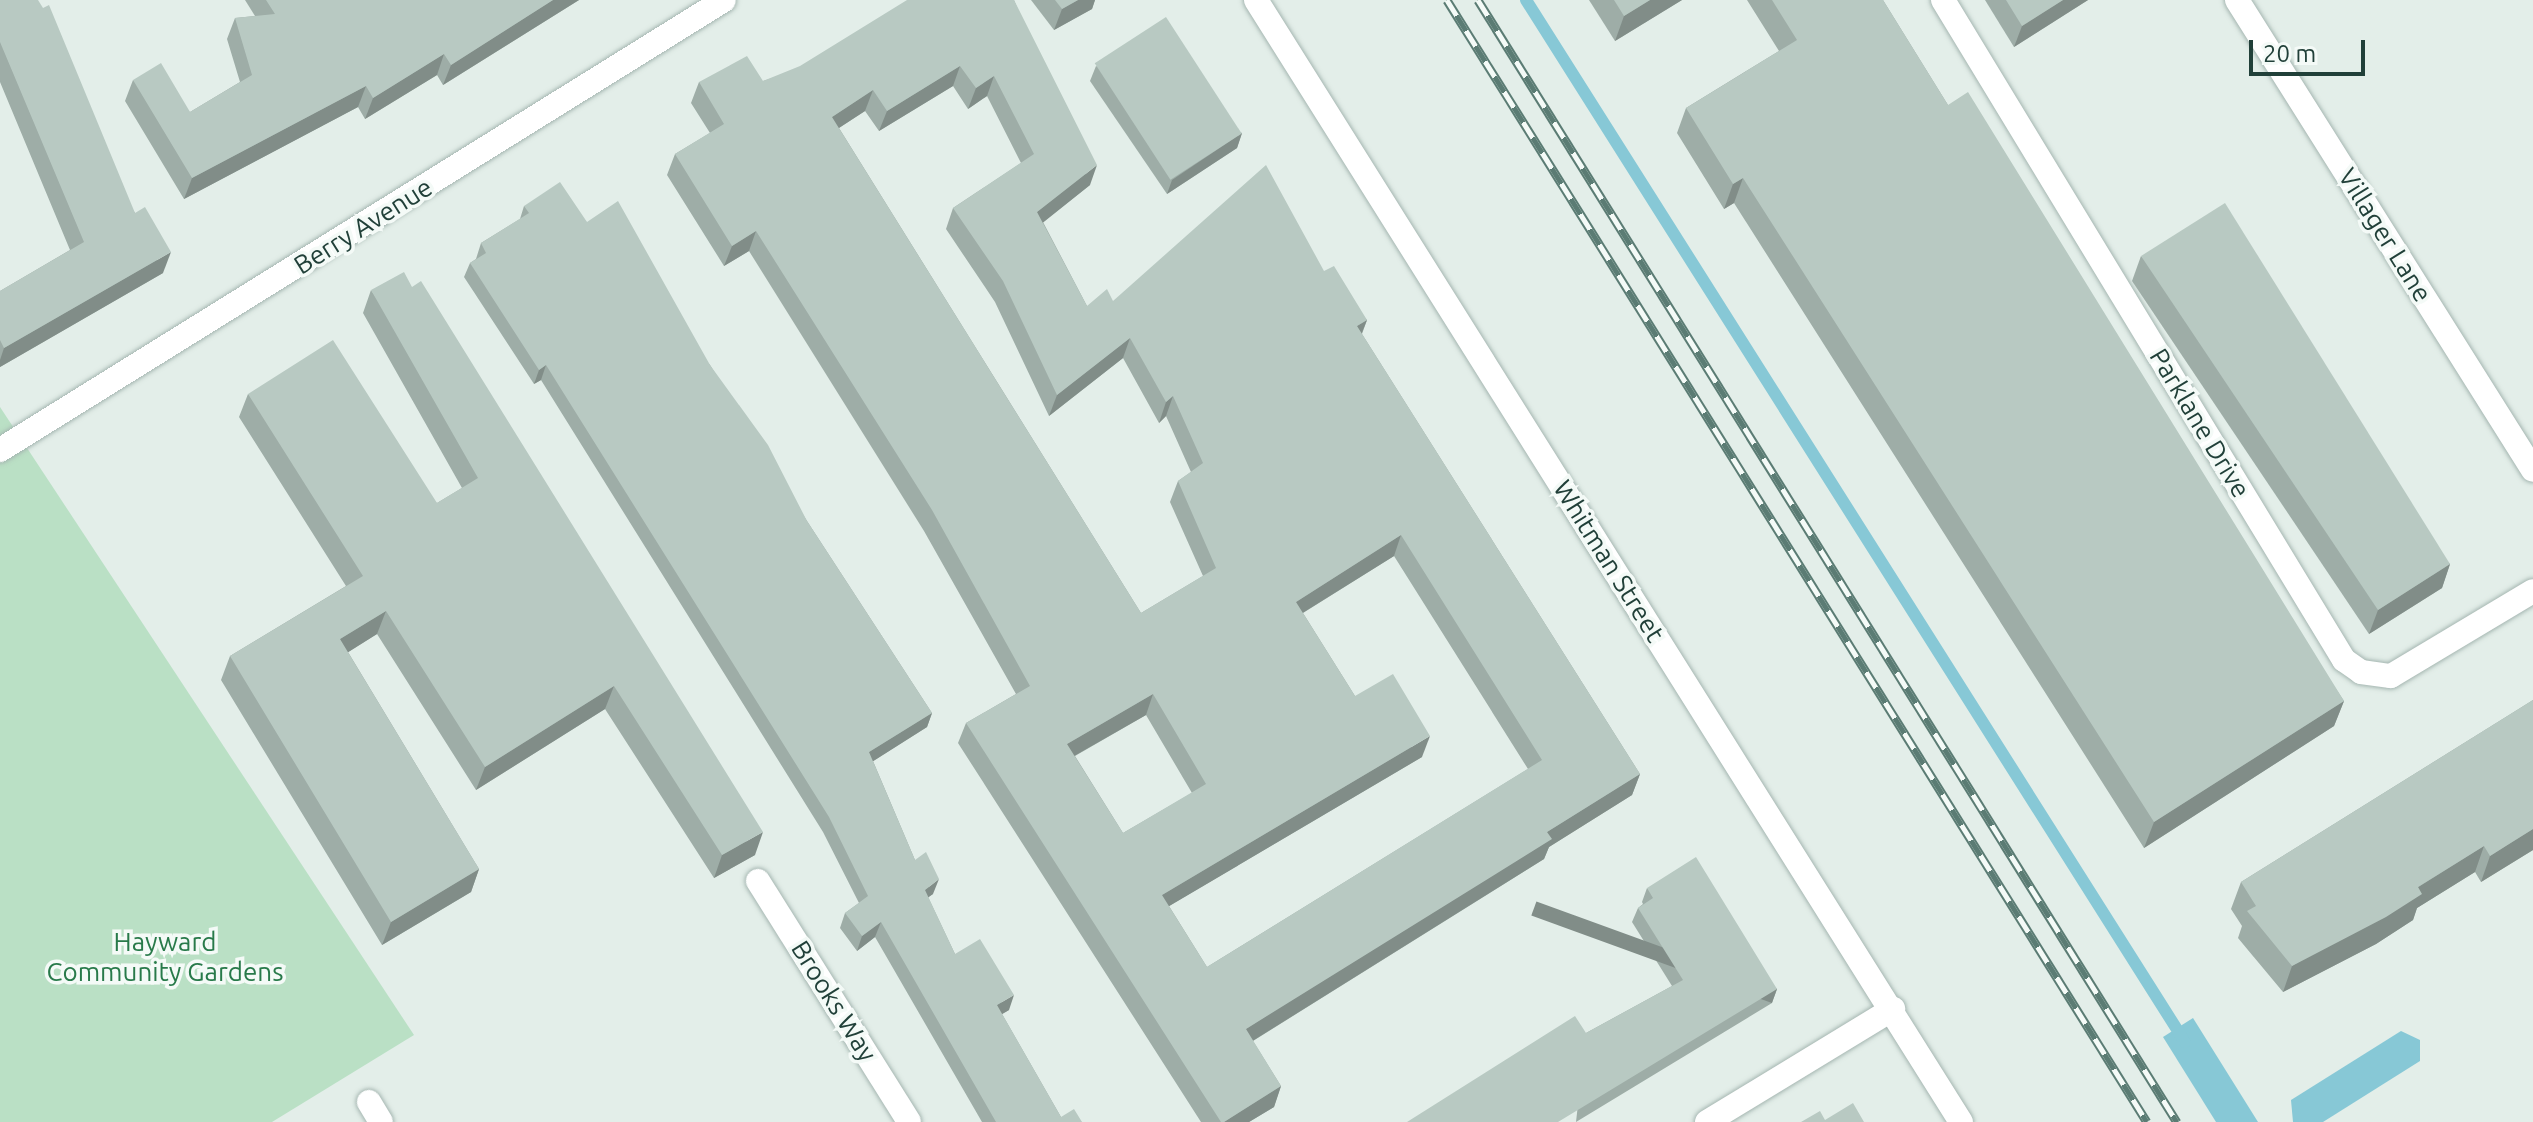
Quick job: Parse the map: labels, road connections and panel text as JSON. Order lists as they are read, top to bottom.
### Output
{
  "streets": {
    "street": [
      "Berry Avenue",
      "Villager Lane",
      "Parklane Drive",
      "Whitman Street",
      "Brooks Way"
    ]
  },
  "parks": ["Hayward Community Gardens"],
  "scale_bar": "20 m"
}
